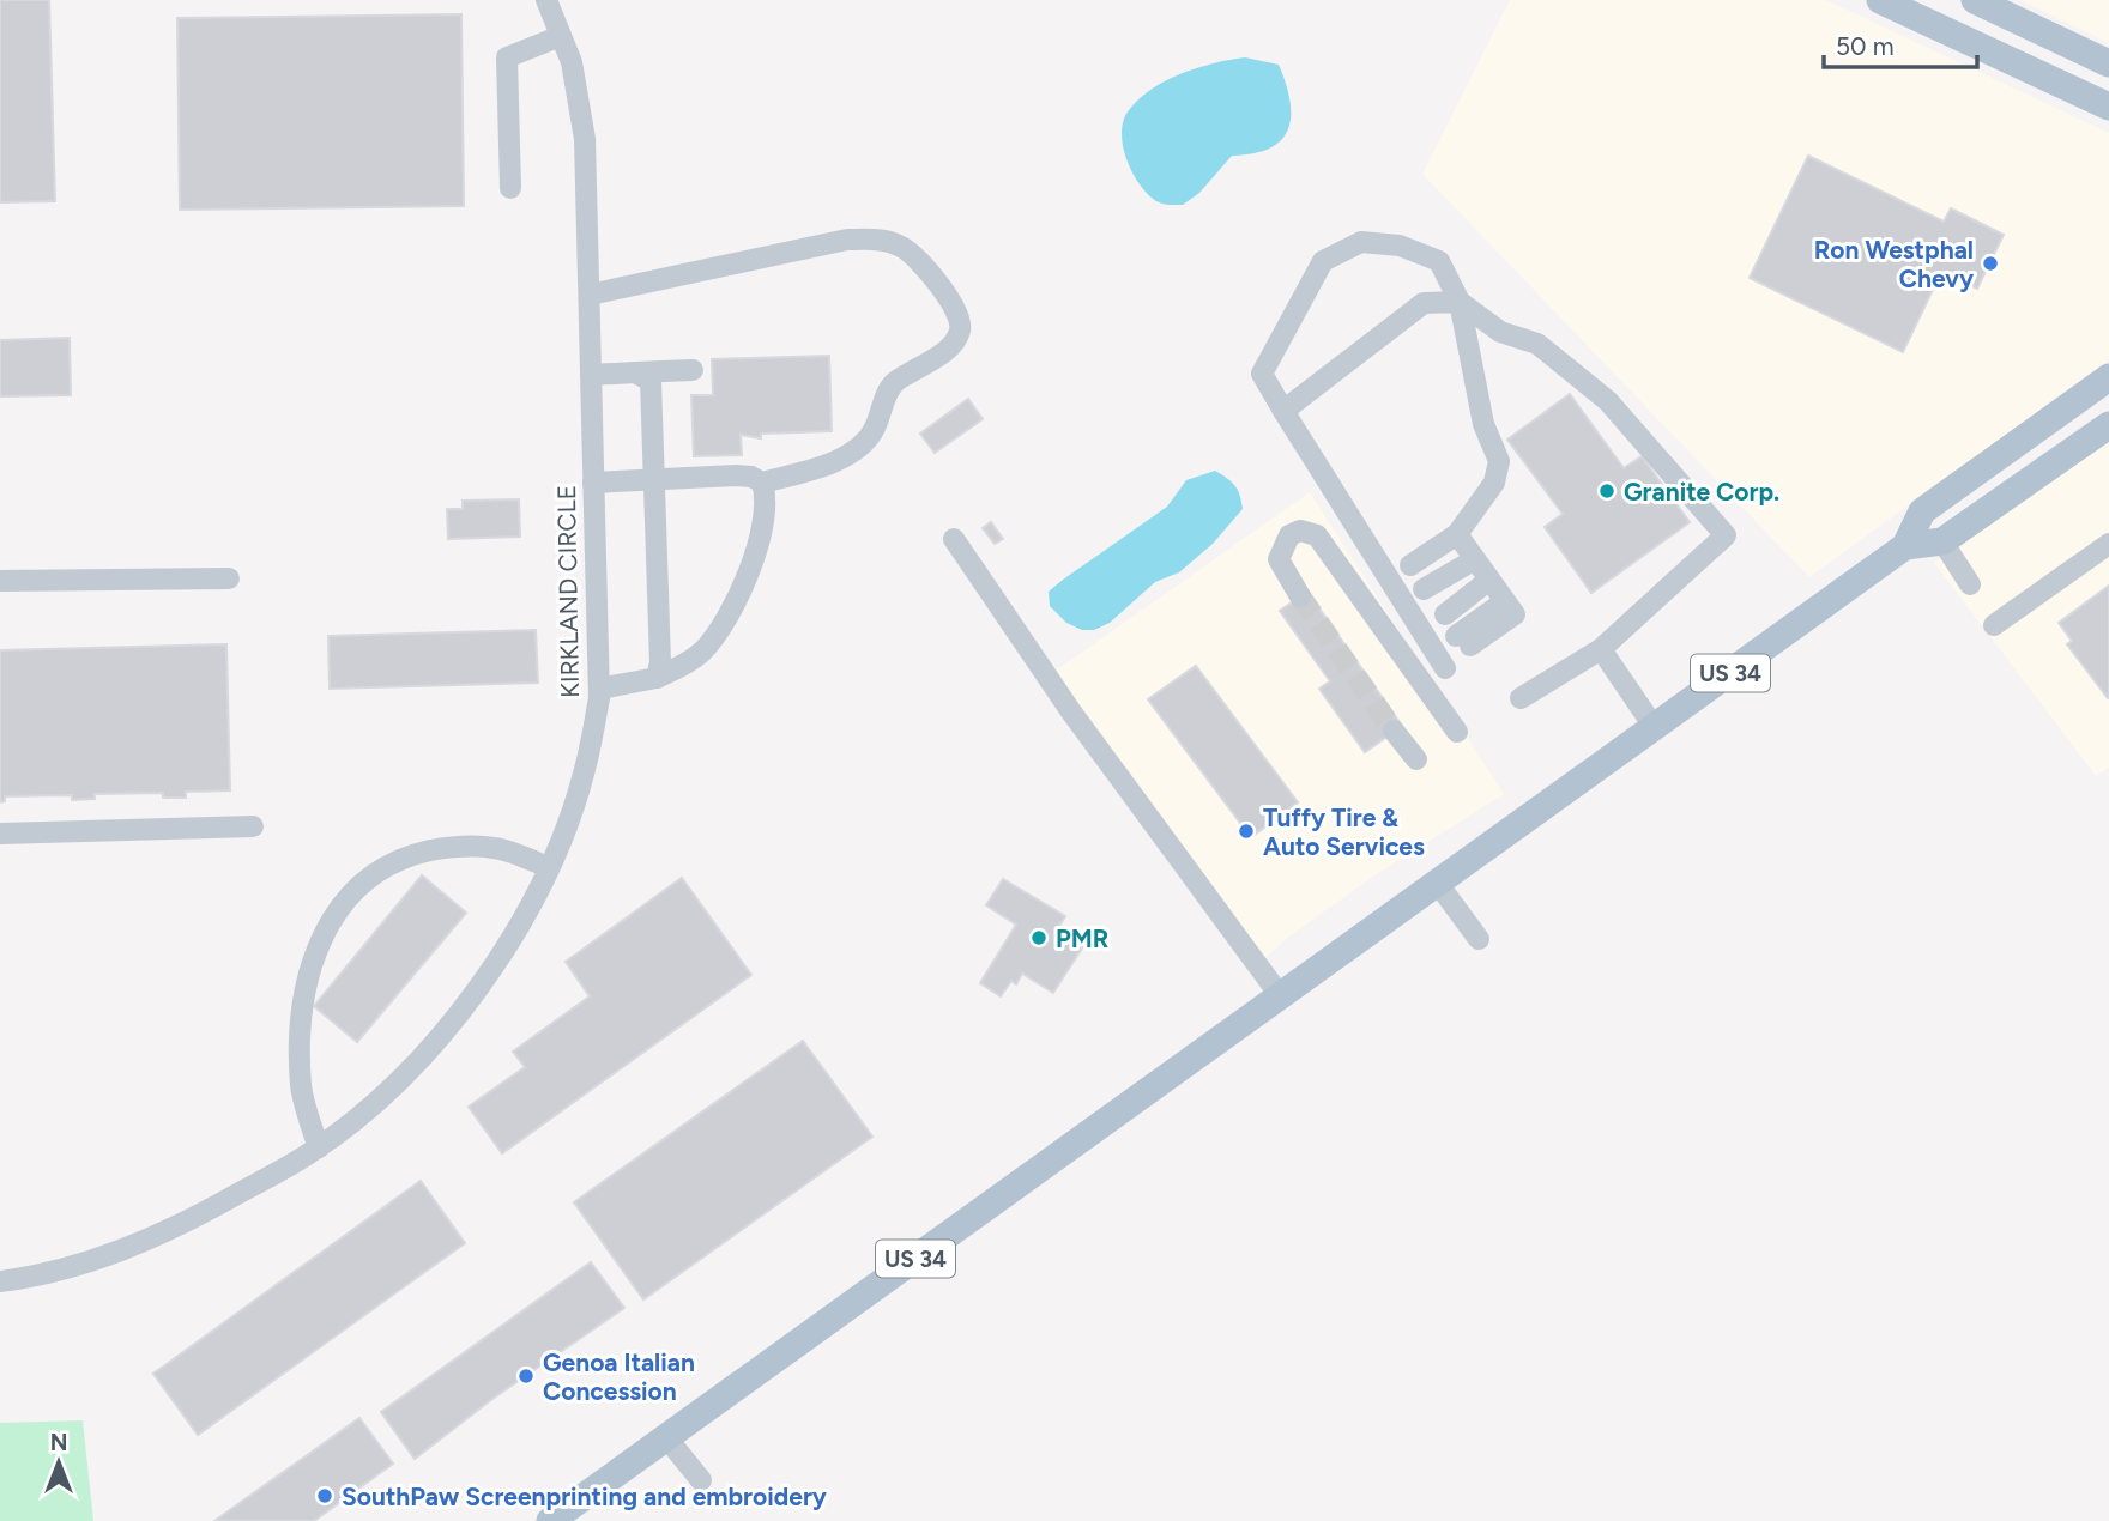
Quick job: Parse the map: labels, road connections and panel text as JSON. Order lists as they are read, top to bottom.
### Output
{
  "streets": {
    "main road": ["US 34"],
    "street": ["KIRKLAND CIRCLE"]
  },
  "places": [
    "Ron Westphal Chevy",
    "Granite Corp.",
    "Tuffy Tire & Auto Services",
    "PMR",
    "Genoa Italian Concession",
    "SouthPaw Screenprinting and embroidery"
  ],
  "scale_bar": "50 m",
  "north": "top"
}
